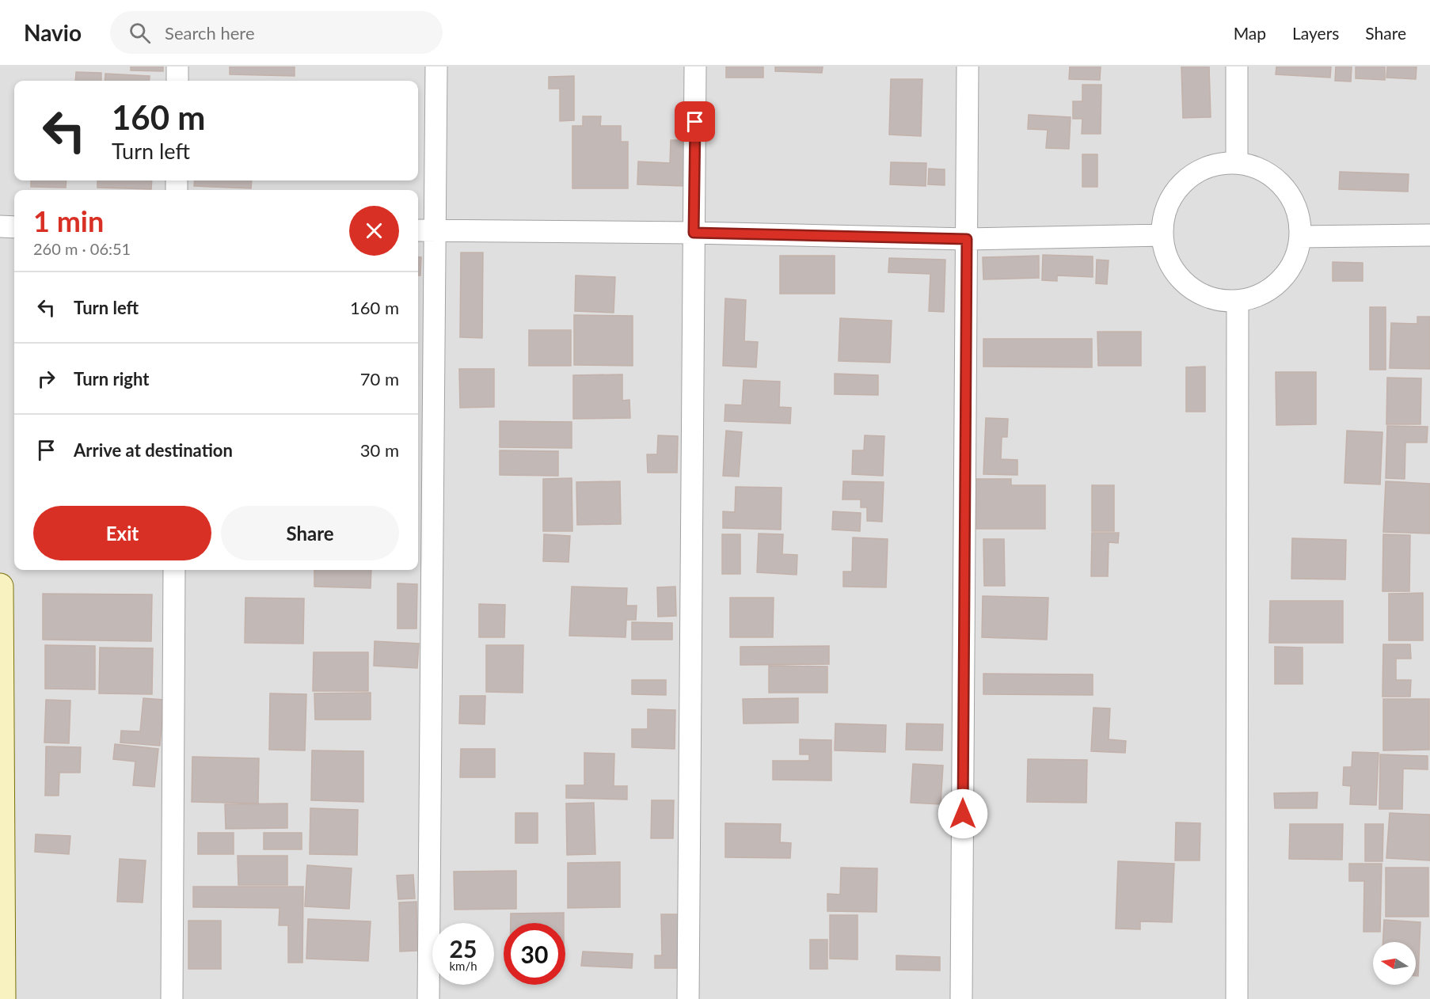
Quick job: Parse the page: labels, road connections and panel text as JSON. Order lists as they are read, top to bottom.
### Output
{
  "north": "left",
  "page": {
    "header": "Navio",
    "search": "Search here",
    "nav": ["Map", "Layers", "Share"],
    "turn": ["160 m", "Turn left"],
    "heading": ["1 min", "260 m · 06:51"],
    "list": [
      {
        "name": "Turn left",
        "value": "160 m"
      },
      {
        "name": "Turn right",
        "value": "70 m"
      },
      {
        "name": "Arrive at destination",
        "value": "30 m"
      }
    ],
    "buttons": ["Exit", "Share"],
    "speed": "25 km/h",
    "limit": "30"
  }
}
